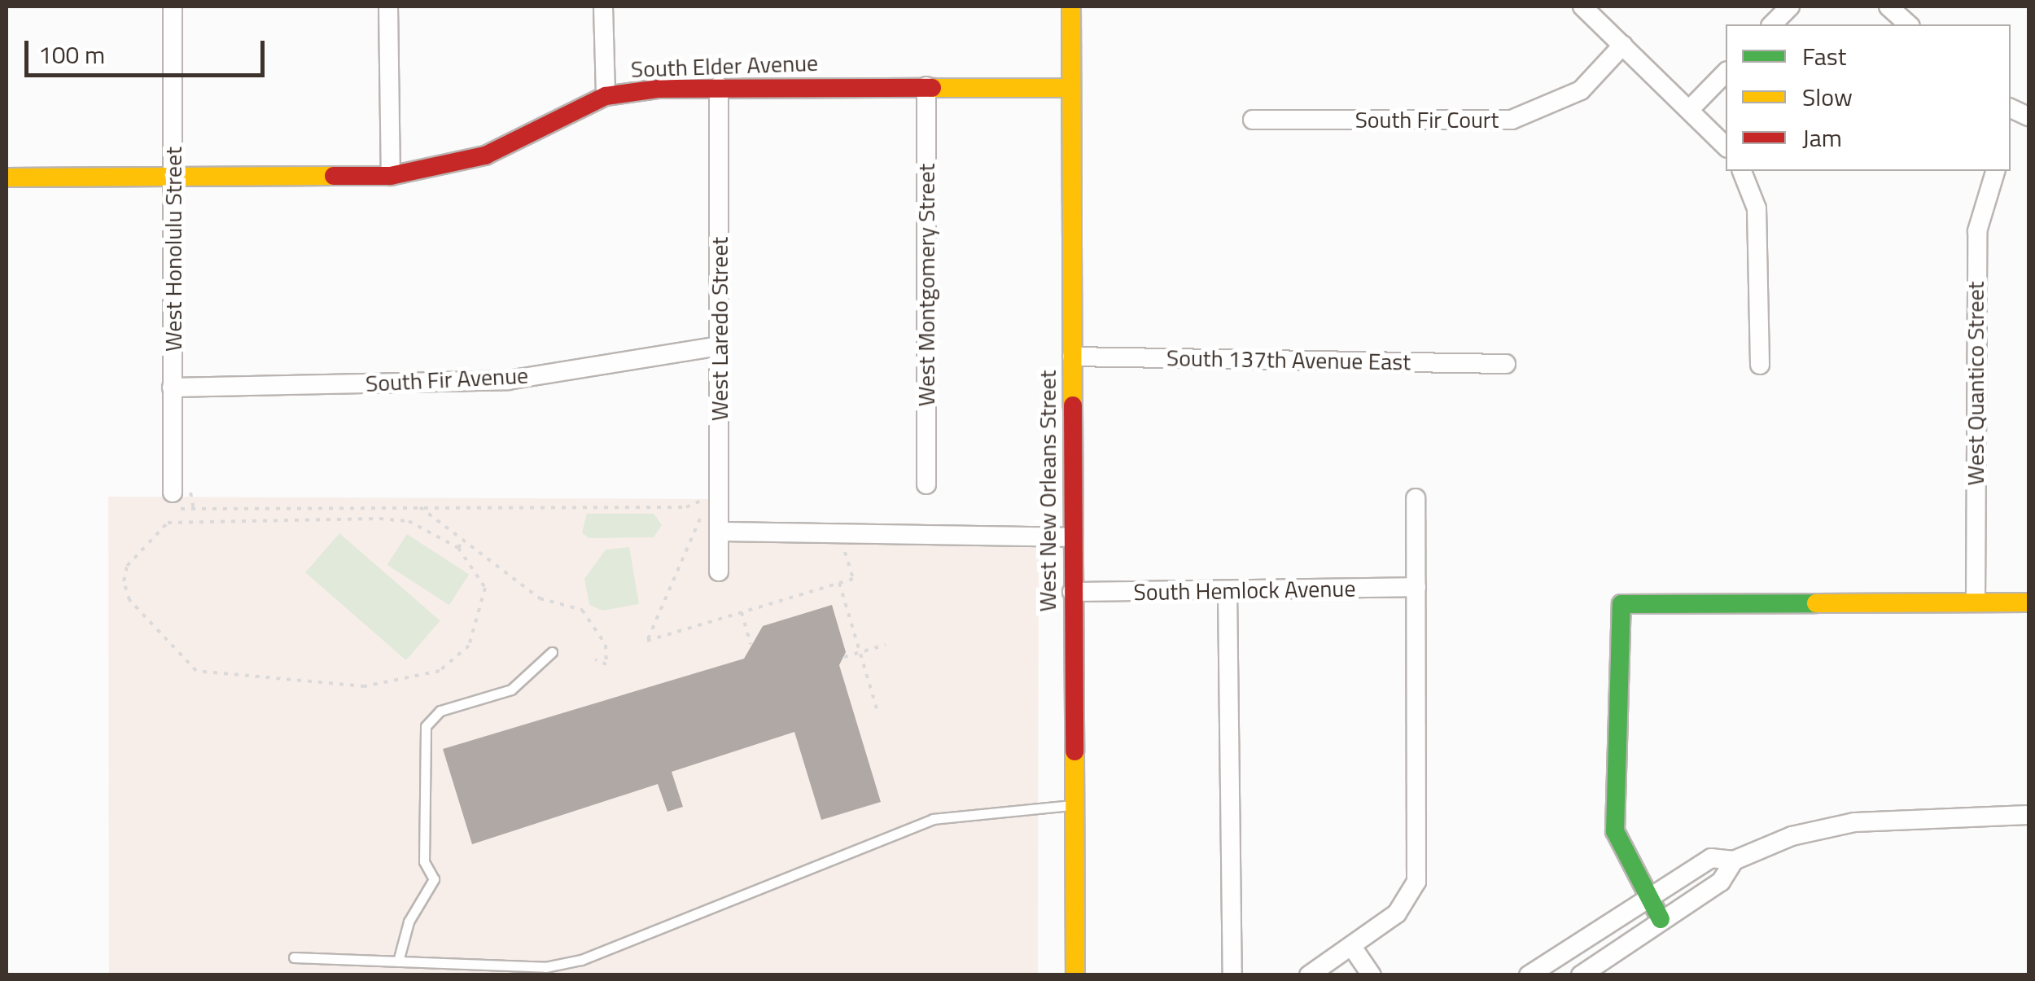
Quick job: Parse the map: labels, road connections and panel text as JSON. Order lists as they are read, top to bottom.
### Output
{
  "streets": {
    "street": [
      "South Elder Avenue",
      "South Fir Court",
      "West Honolulu Street",
      "West Montgomery Street",
      "West Laredo Street",
      "South 137th Avenue East",
      "South Fir Avenue",
      "West Quantico Street",
      "West New Orleans Street",
      "South Hemlock Avenue"
    ]
  },
  "crossings": [
    ["South Elder Avenue", "West Honolulu Street"],
    ["South Elder Avenue", "West Montgomery Street"],
    ["South Elder Avenue", "West Laredo Street"],
    ["South Elder Avenue", "West New Orleans Street"],
    ["West Honolulu Street", "South Fir Avenue"],
    ["West Laredo Street", "South Fir Avenue"],
    ["South 137th Avenue East", "West New Orleans Street"],
    ["West New Orleans Street", "South Hemlock Avenue"]
  ],
  "legend": ["Fast", "Slow", "Jam"],
  "scale_bar": "100 m"
}
